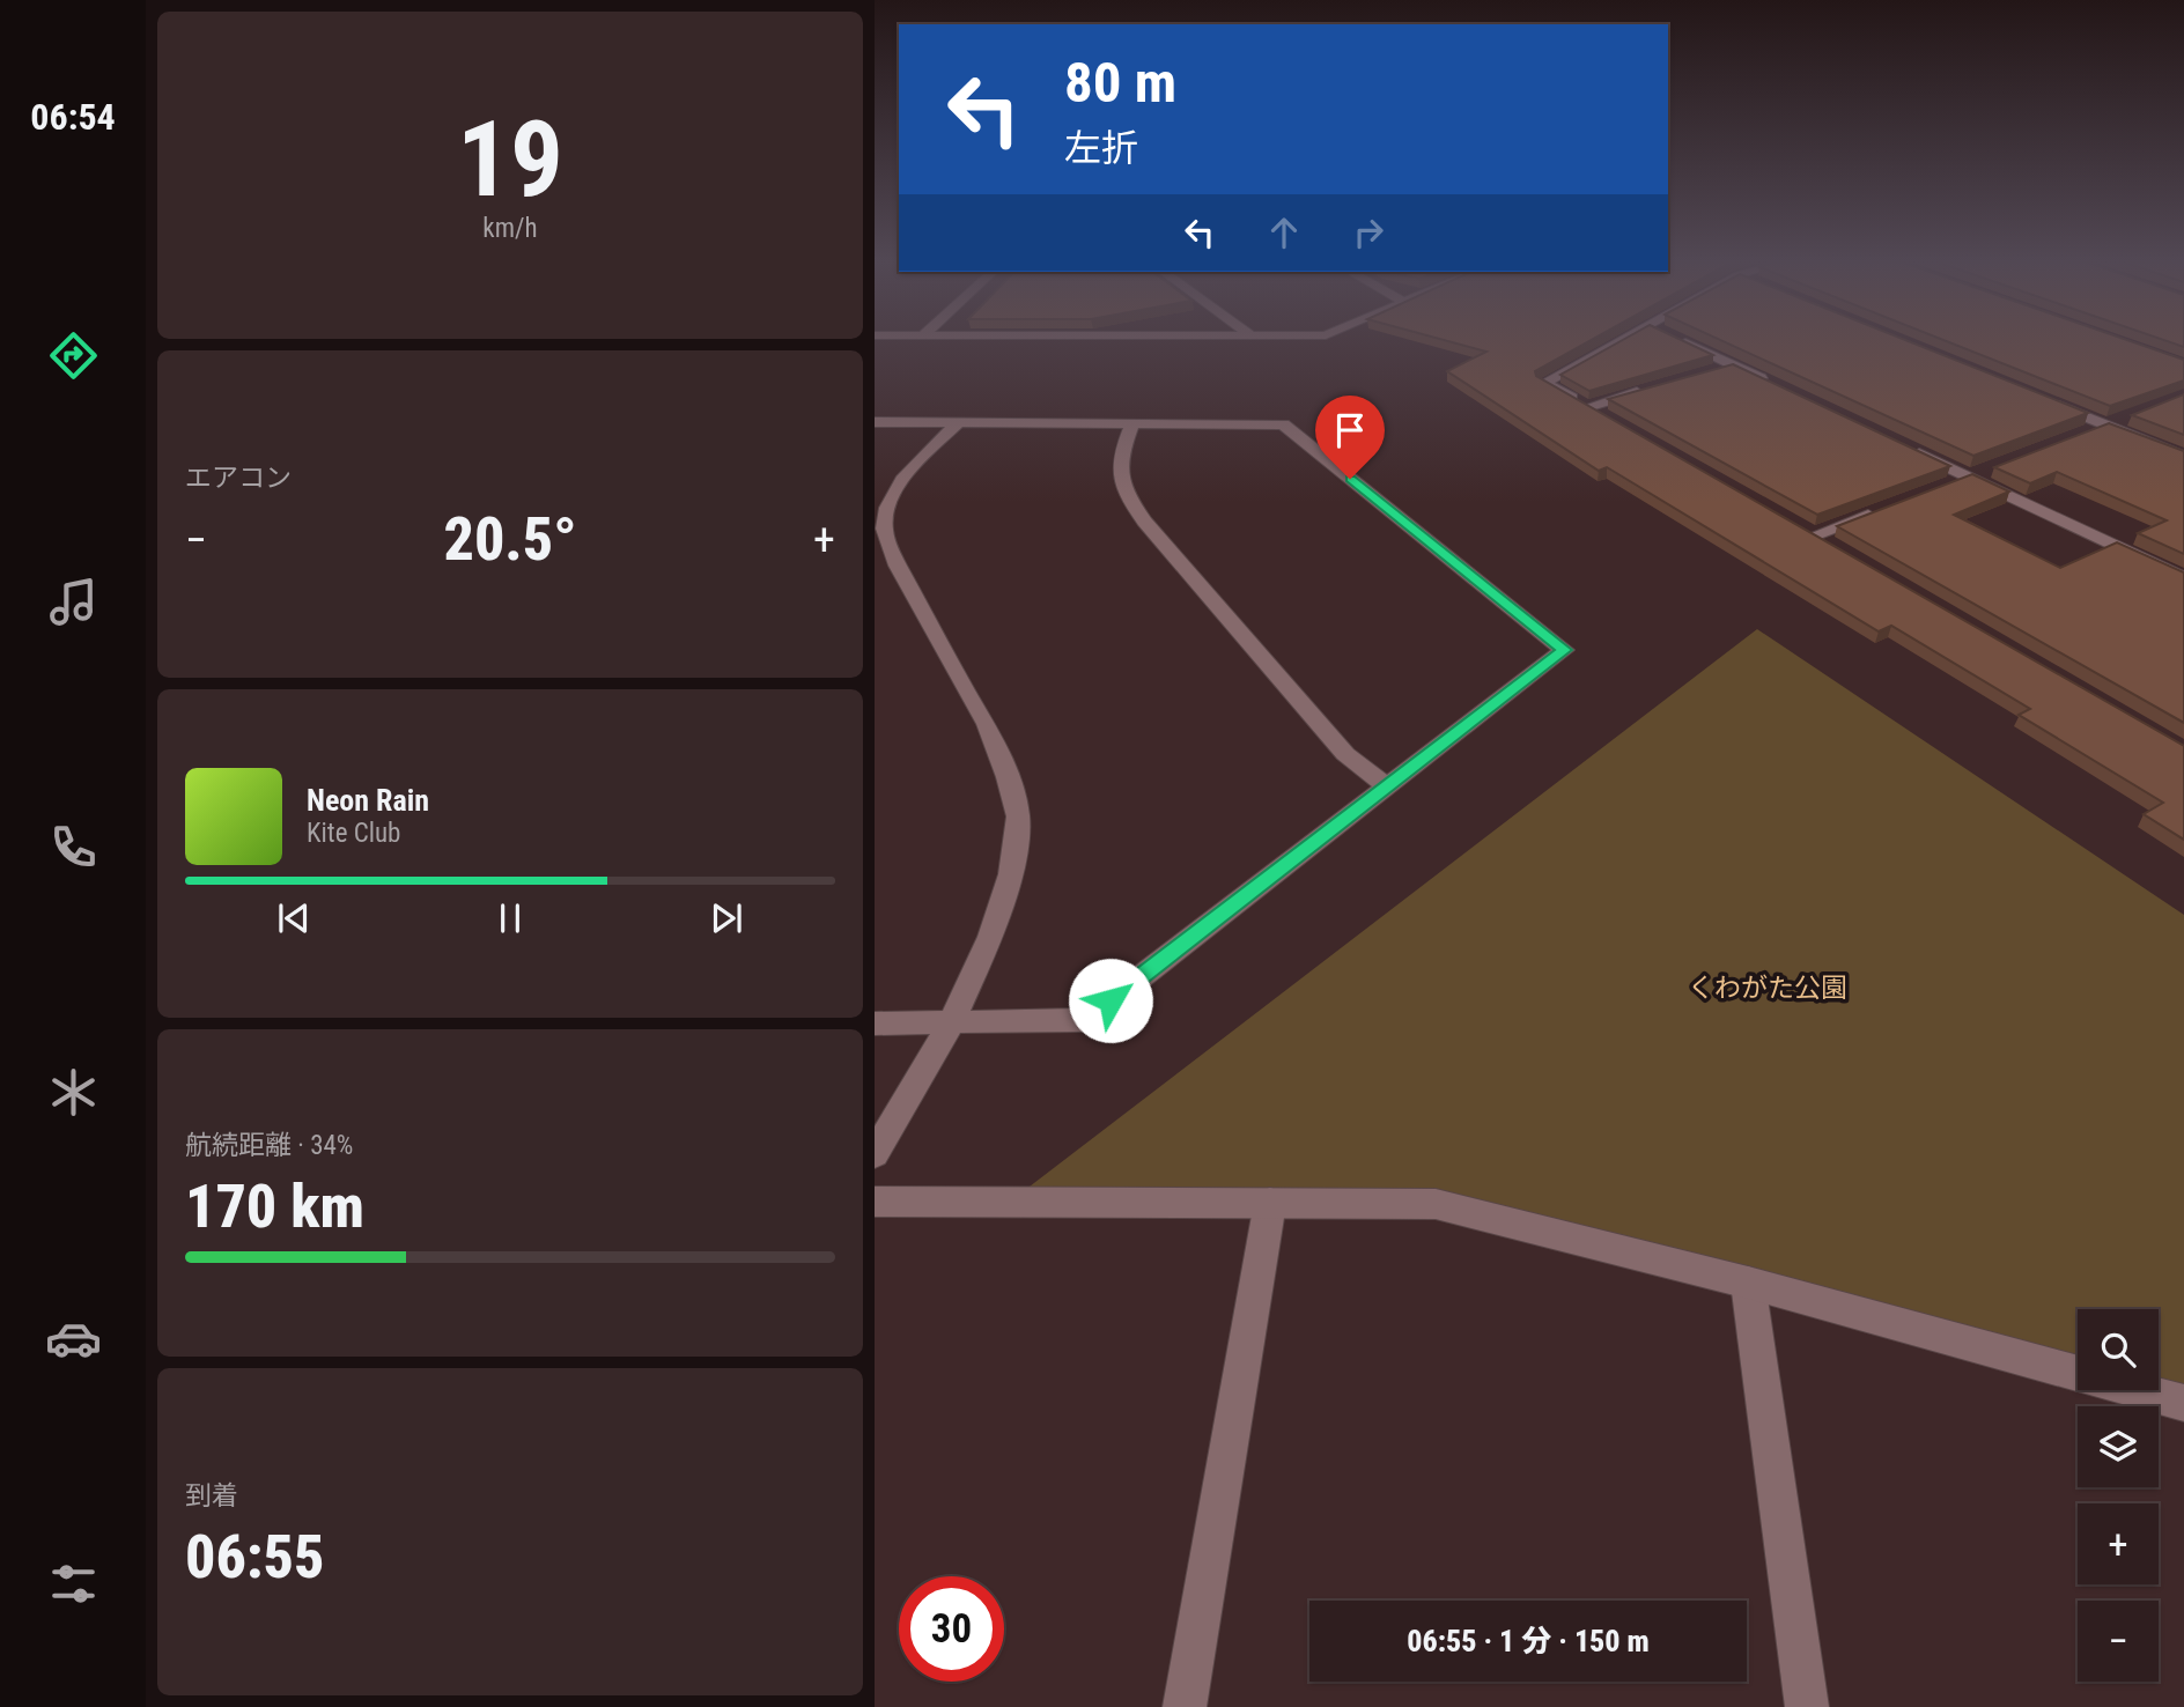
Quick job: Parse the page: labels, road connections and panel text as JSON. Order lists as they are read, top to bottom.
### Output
{
  "parks": ["くわがた公園"],
  "page": {
    "tabs": "06:54",
    "tile": [
      ["19", "km/h"],
      "エアコン",
      ["航続距離 · 34%", "170 km"],
      ["到着", "06:55"]
    ],
    "turn": ["80 m", "左折"],
    "heat": ["−", "20.5°", "+"],
    "song": ["Neon Rain", "Kite Club"],
    "map_buttons": ["+", "−"],
    "limit": "30",
    "trip": "06:55 · 1 分 · 150 m"
  }
}
